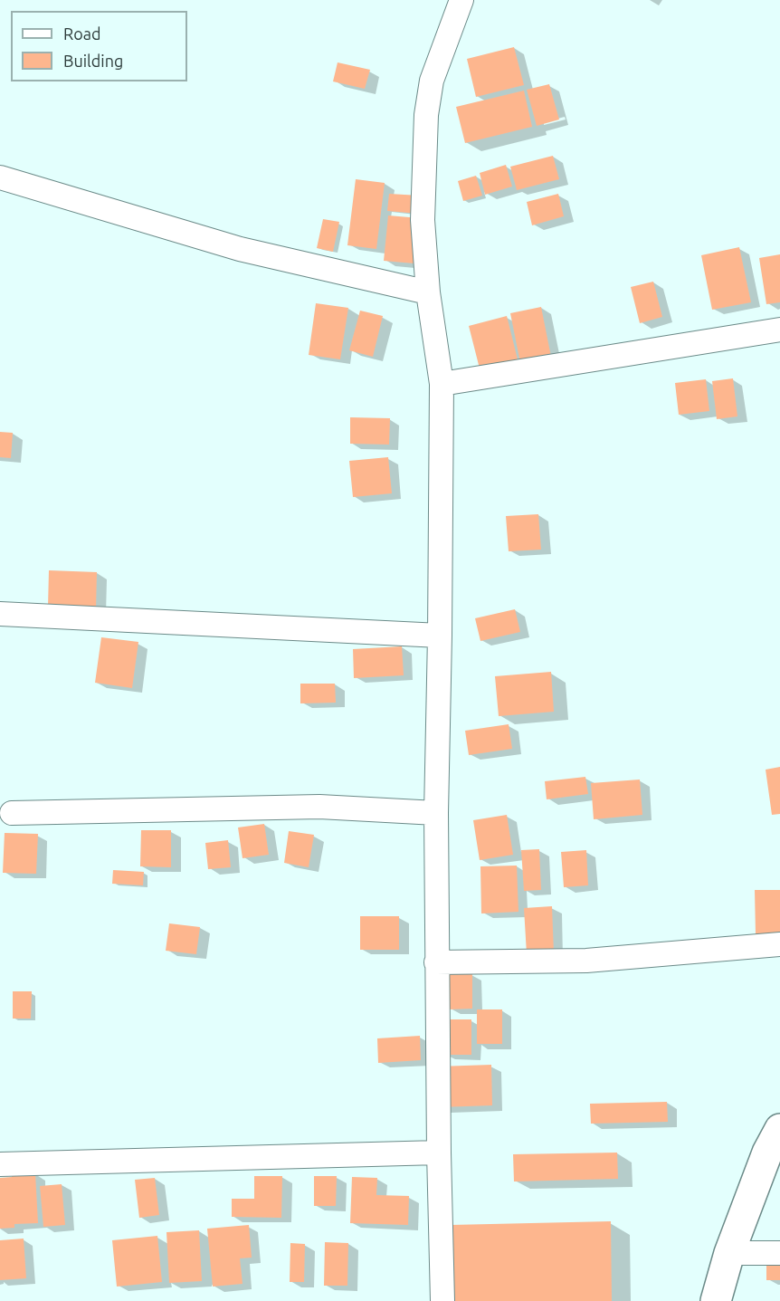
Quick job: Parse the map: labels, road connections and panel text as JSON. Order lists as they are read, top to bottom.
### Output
{
  "legend": ["Road", "Building"]
}
